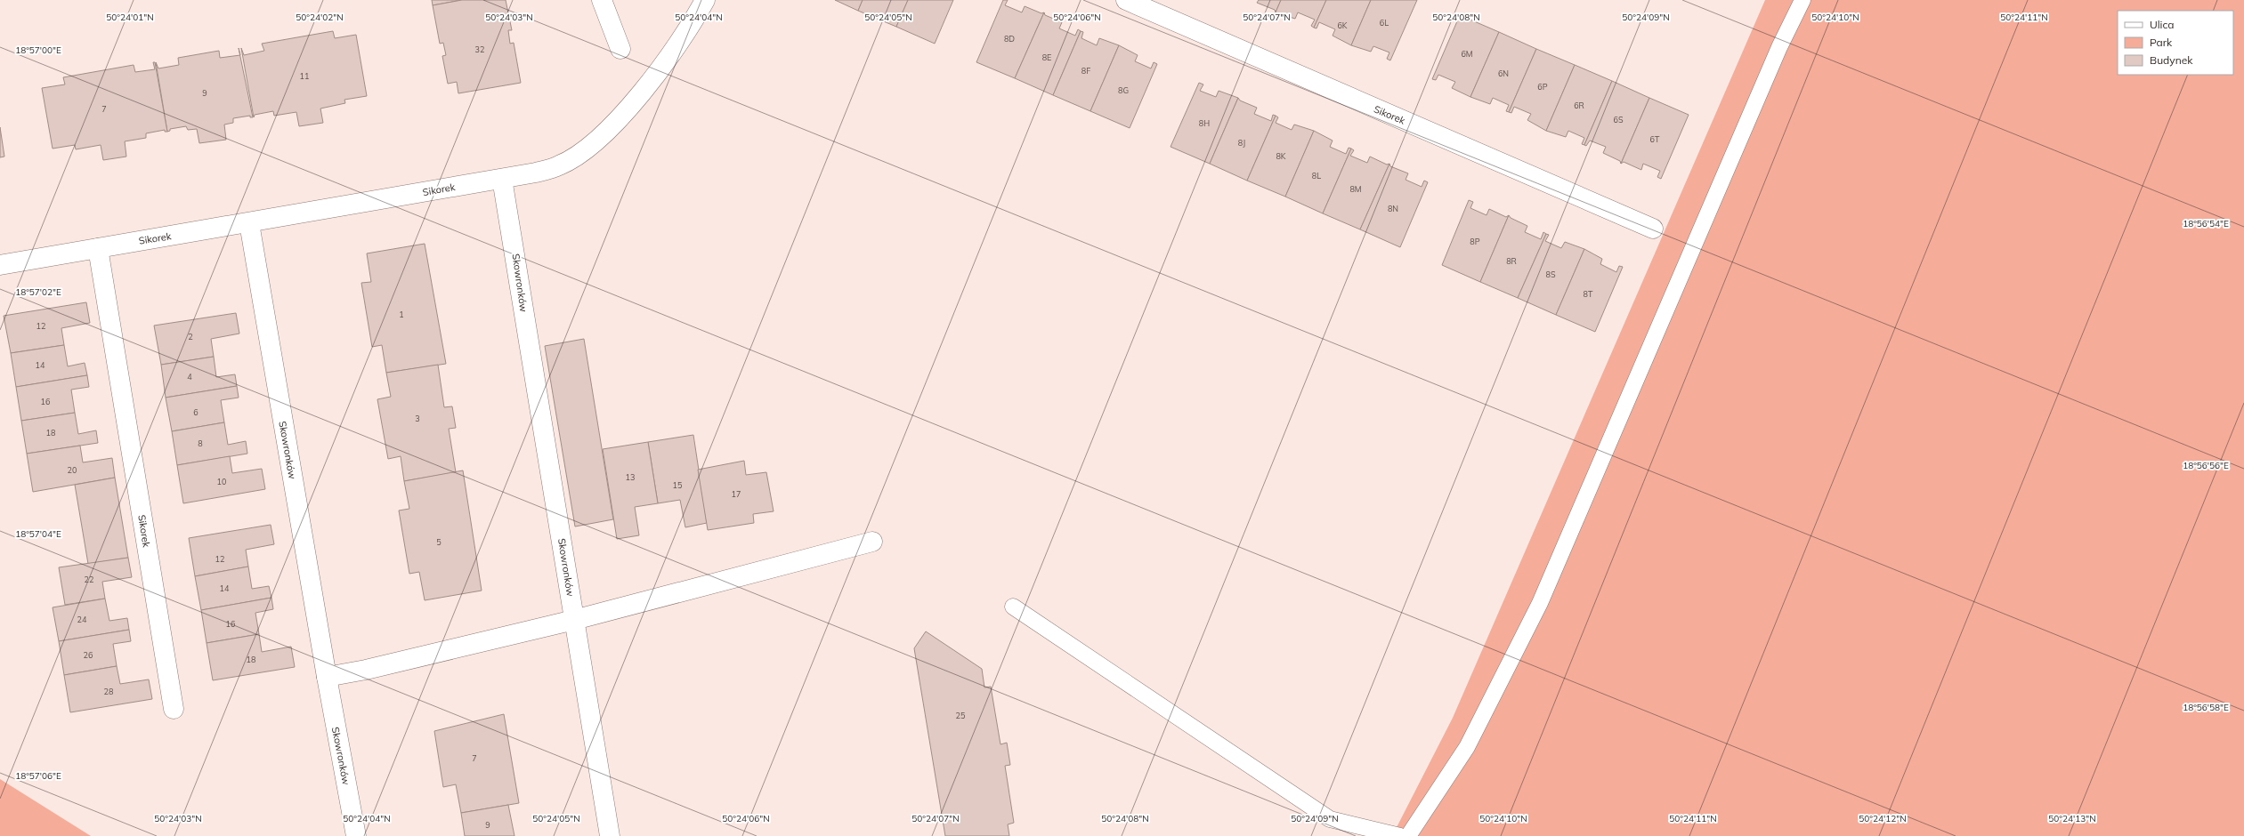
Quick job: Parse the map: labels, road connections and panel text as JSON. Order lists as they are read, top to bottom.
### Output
{
  "streets": {
    "street": ["Sikorek", "Skowronków"]
  },
  "crossings": [
    ["Sikorek", "Skowronków"]
  ],
  "house_numbers": [
    "6L",
    "6K",
    "8D",
    "32",
    "6M",
    "8E",
    "8F",
    "6N",
    "11",
    "6P",
    "8G",
    "9",
    "6R",
    "7",
    "6S",
    "8H",
    "6T",
    "8J",
    "8K",
    "8L",
    "8M",
    "8N",
    "8P",
    "8R",
    "8S",
    "8T",
    "1",
    "12",
    "2",
    "14",
    "4",
    "16",
    "6",
    "3",
    "18",
    "8",
    "20",
    "13",
    "10",
    "15",
    "17",
    "5",
    "12",
    "22",
    "14",
    "24",
    "16",
    "26",
    "18",
    "28",
    "25",
    "7",
    "9"
  ],
  "legend": ["Ulica", "Park", "Budynek"],
  "coordinates": [
    "50°24'01\"N",
    "50°24'02\"N",
    "50°24'11\"N",
    "50°24'03\"N",
    "50°24'04\"N",
    "50°24'05\"N",
    "50°24'06\"N",
    "50°24'07\"N",
    "50°24'08\"N",
    "50°24'09\"N",
    "50°24'10\"N",
    "18°57'00\"E",
    "18°56'54\"E",
    "18°57'02\"E",
    "18°56'56\"E",
    "18°57'04\"E",
    "18°56'58\"E",
    "18°57'06\"E",
    "50°24'12\"N",
    "50°24'13\"N"
  ]
}
